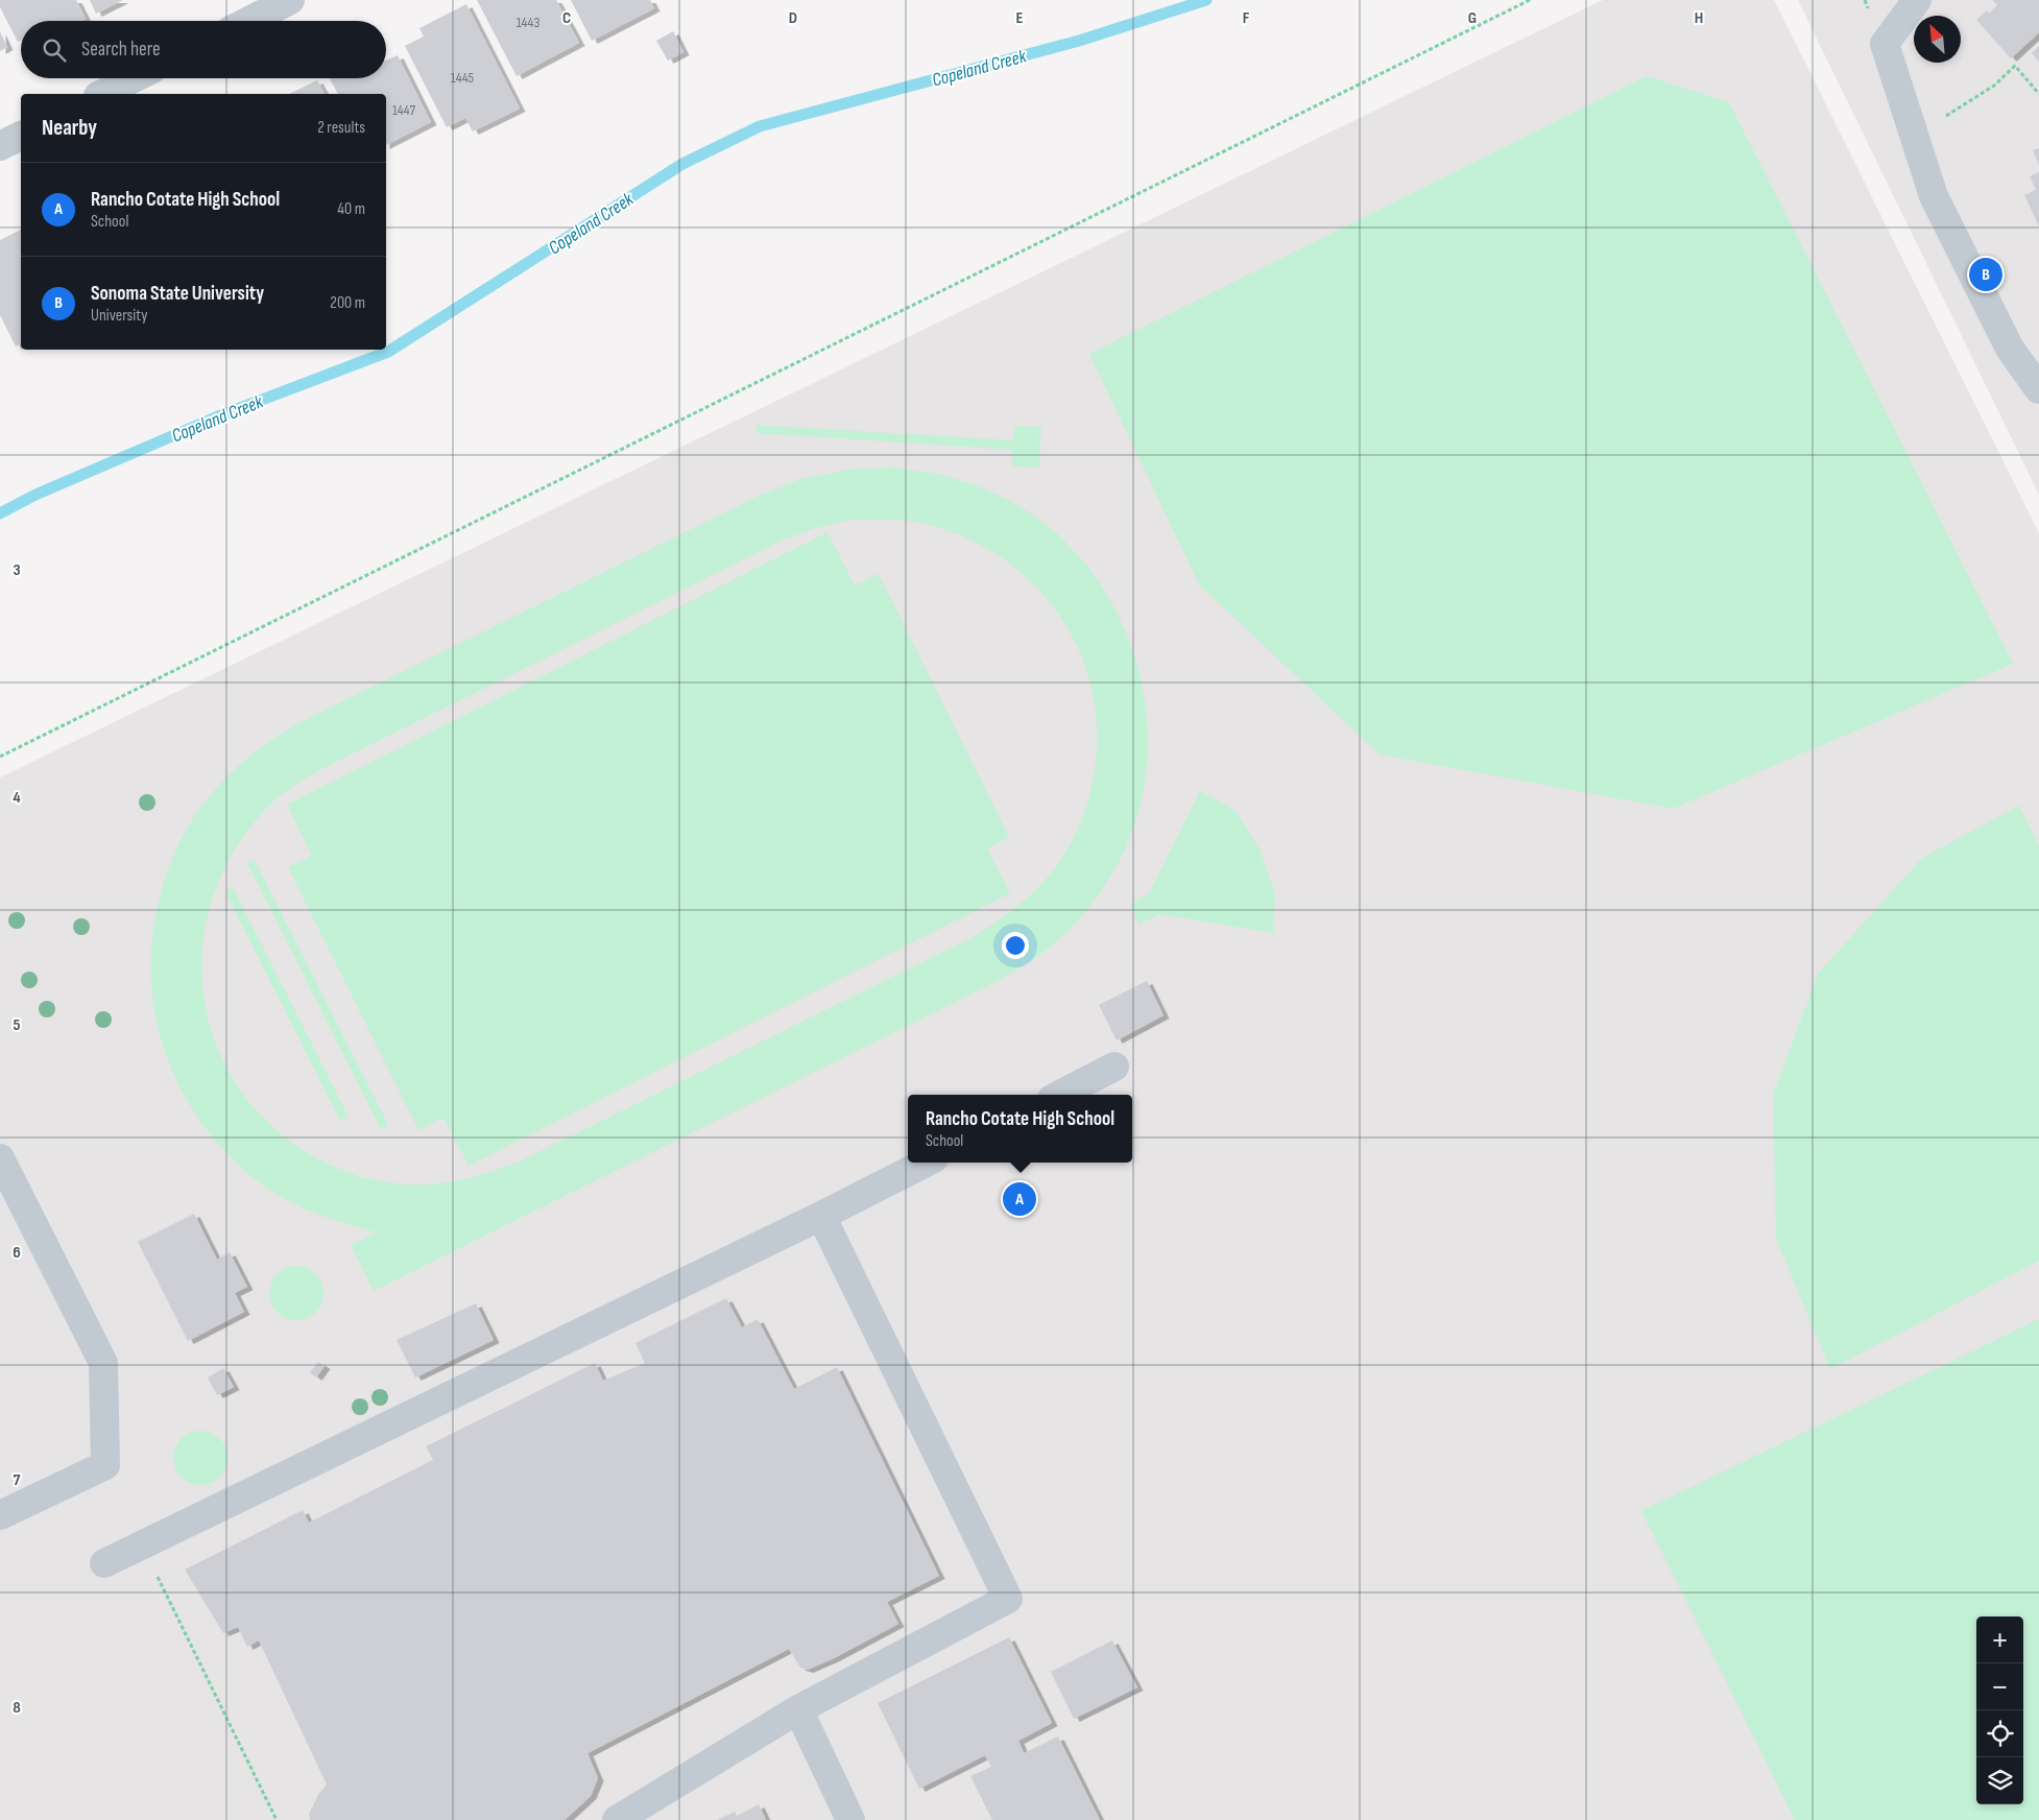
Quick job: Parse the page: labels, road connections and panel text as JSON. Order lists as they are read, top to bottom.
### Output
{
  "water": ["Copeland Creek"],
  "house_numbers": ["1443", "1445", "1447"],
  "north": "top left",
  "page": {
    "search": "Search here",
    "heading": ["Nearby", "2 results"],
    "list": [
      {
        "mark": "A",
        "name": "Rancho Cotate High School",
        "note": "School",
        "value": "40 m"
      },
      {
        "mark": "B",
        "name": "Sonoma State University",
        "note": "University",
        "value": "200 m"
      }
    ],
    "pins": ["B", "A"],
    "popup": ["Rancho Cotate High School", "School"],
    "map_buttons": ["+", "−"]
  },
  "grid": {
    "columns": [
      "C",
      "D",
      "E",
      "F",
      "G",
      "H"
    ],
    "rows": [
      "3",
      "4",
      "5",
      "6",
      "7",
      "8"
    ]
  }
}
